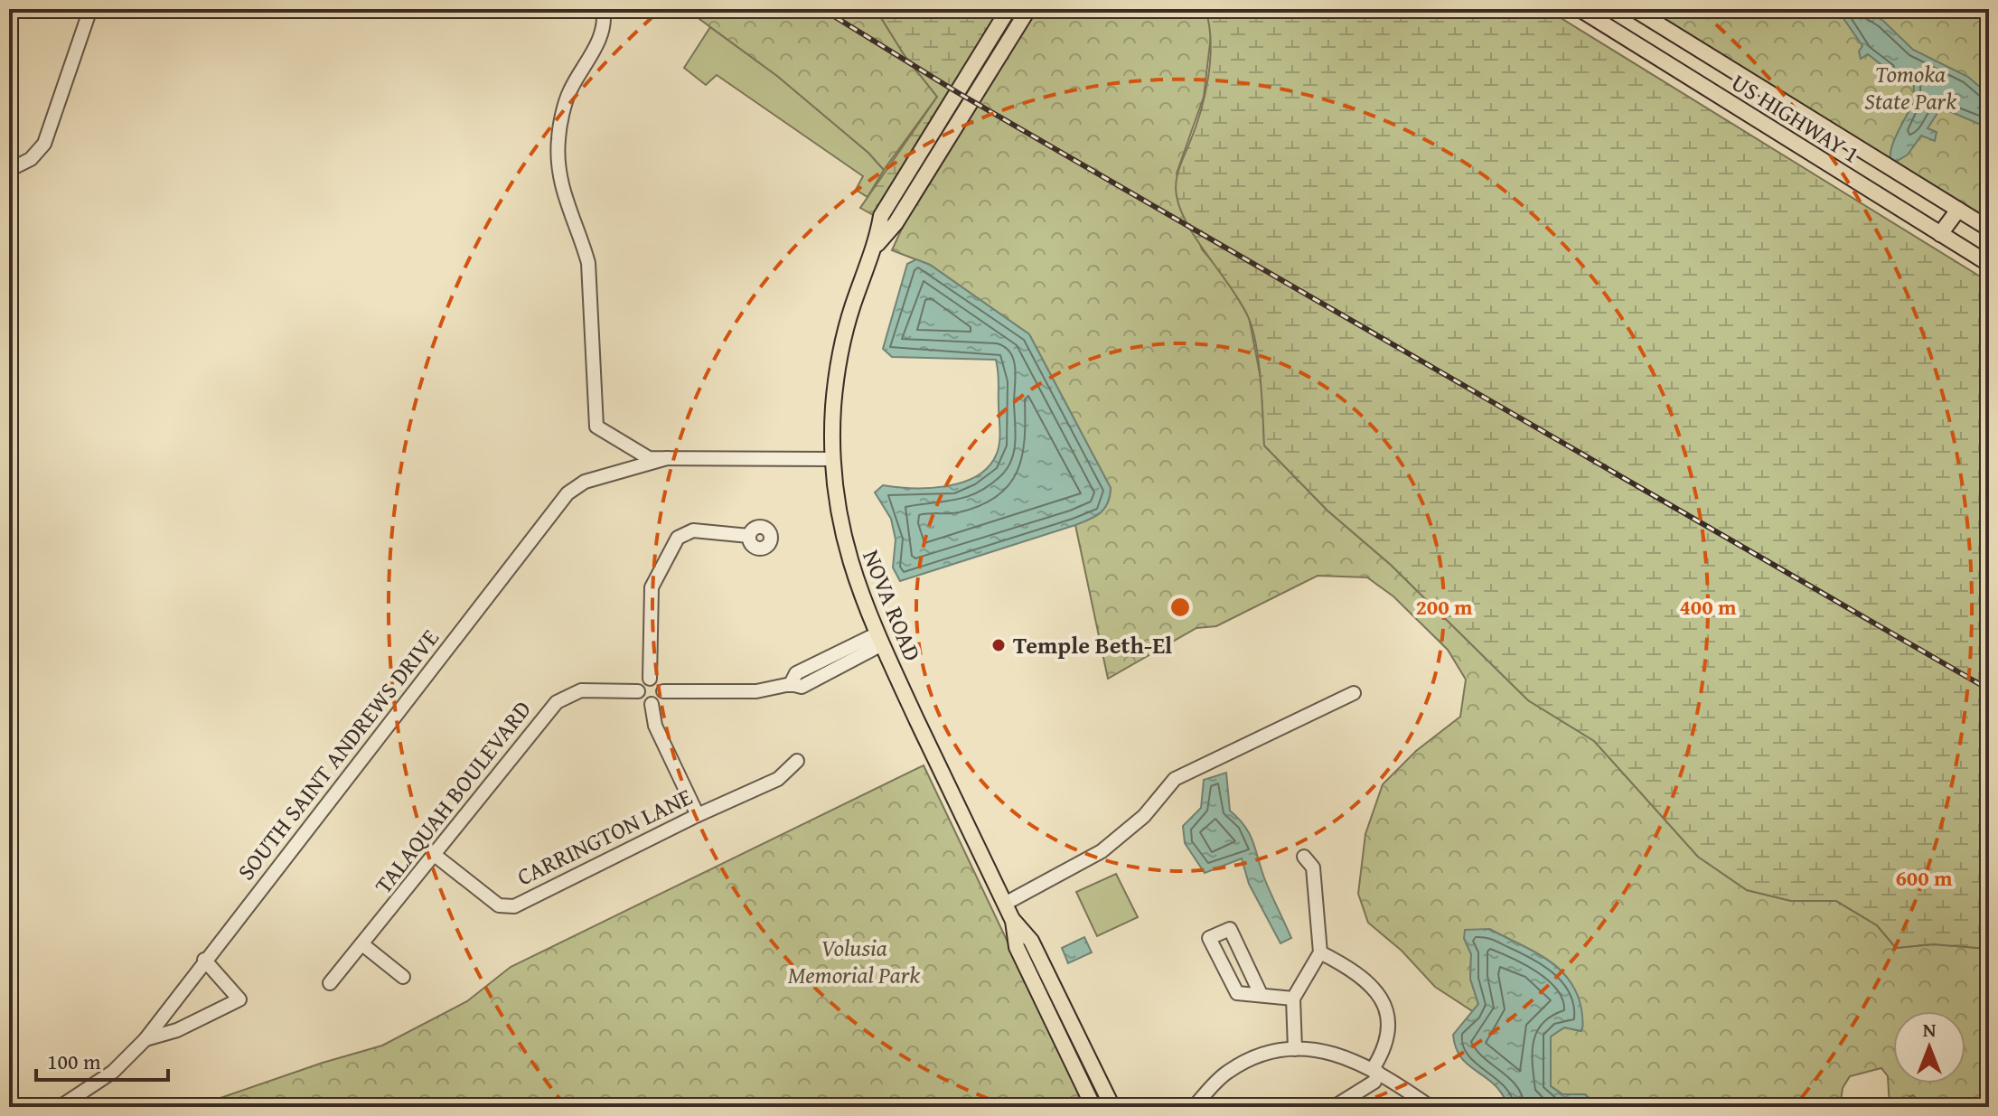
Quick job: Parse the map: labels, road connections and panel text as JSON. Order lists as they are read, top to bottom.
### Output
{
  "streets": {
    "main road": ["US HIGHWAY 1", "NOVA ROAD"],
    "street": ["SOUTH SAINT ANDREWS DRIVE", "TALAQUAH BOULEVARD", "CARRINGTON LANE"]
  },
  "crossings": [
    ["TALAQUAH BOULEVARD", "CARRINGTON LANE"]
  ],
  "parks": ["Tomoka State Park", "Volusia Memorial Park"],
  "places": ["Temple Beth-El"],
  "scale_bar": "100 m",
  "north": "top",
  "rings": ["200 m", "400 m", "600 m"]
}
